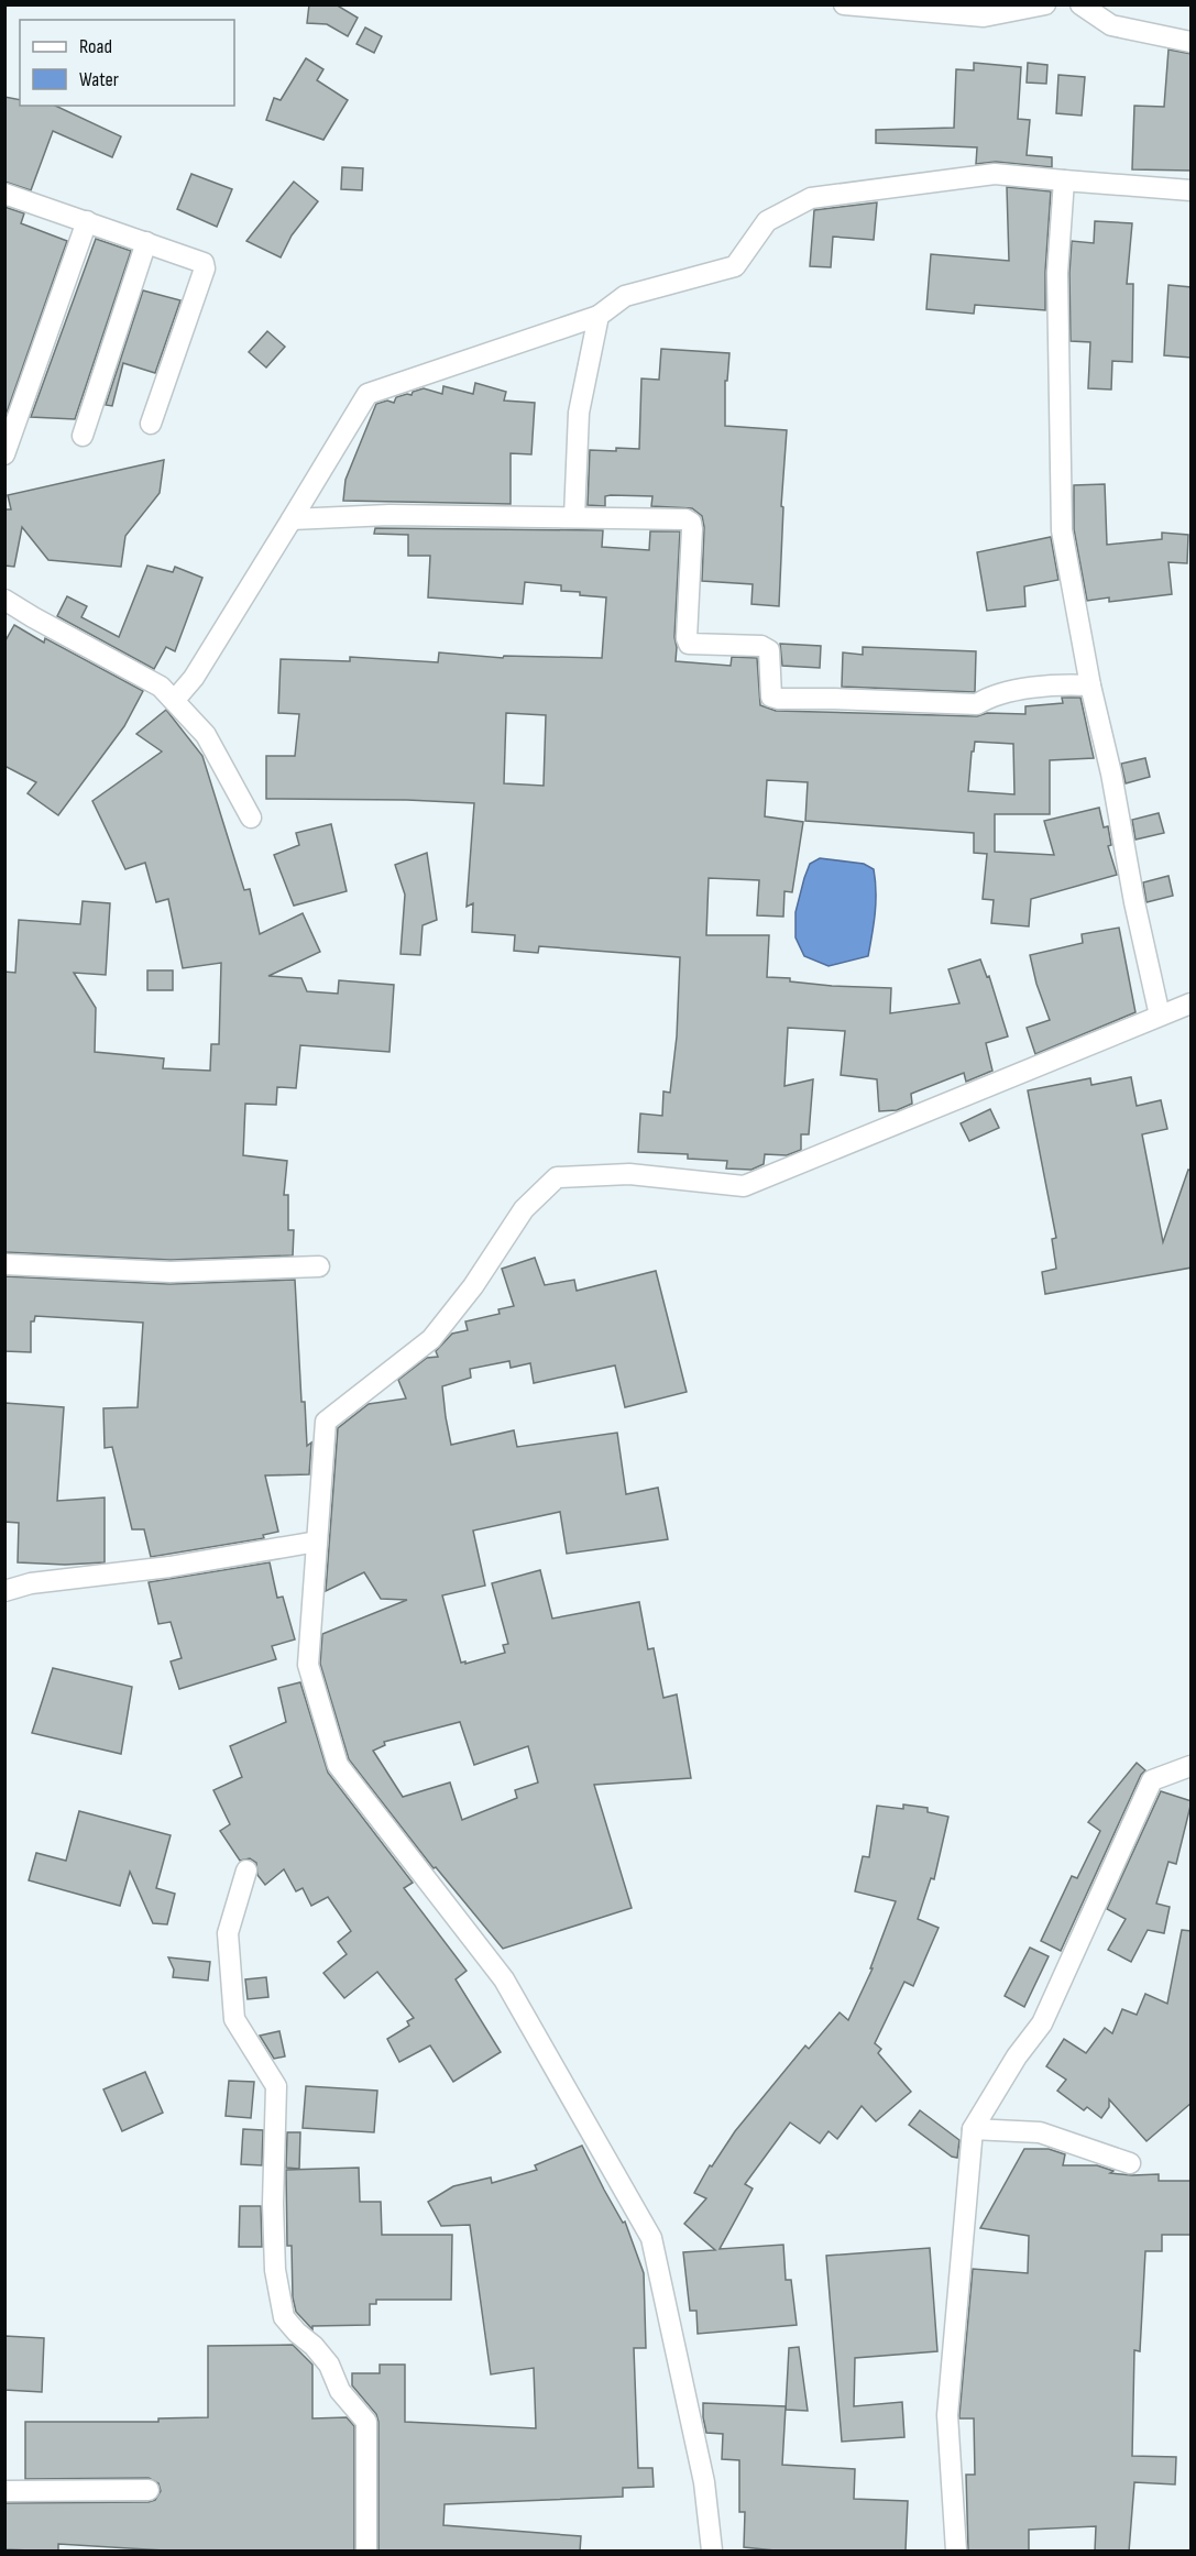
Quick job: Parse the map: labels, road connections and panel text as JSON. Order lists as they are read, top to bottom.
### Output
{
  "legend": ["Road", "Water"]
}
